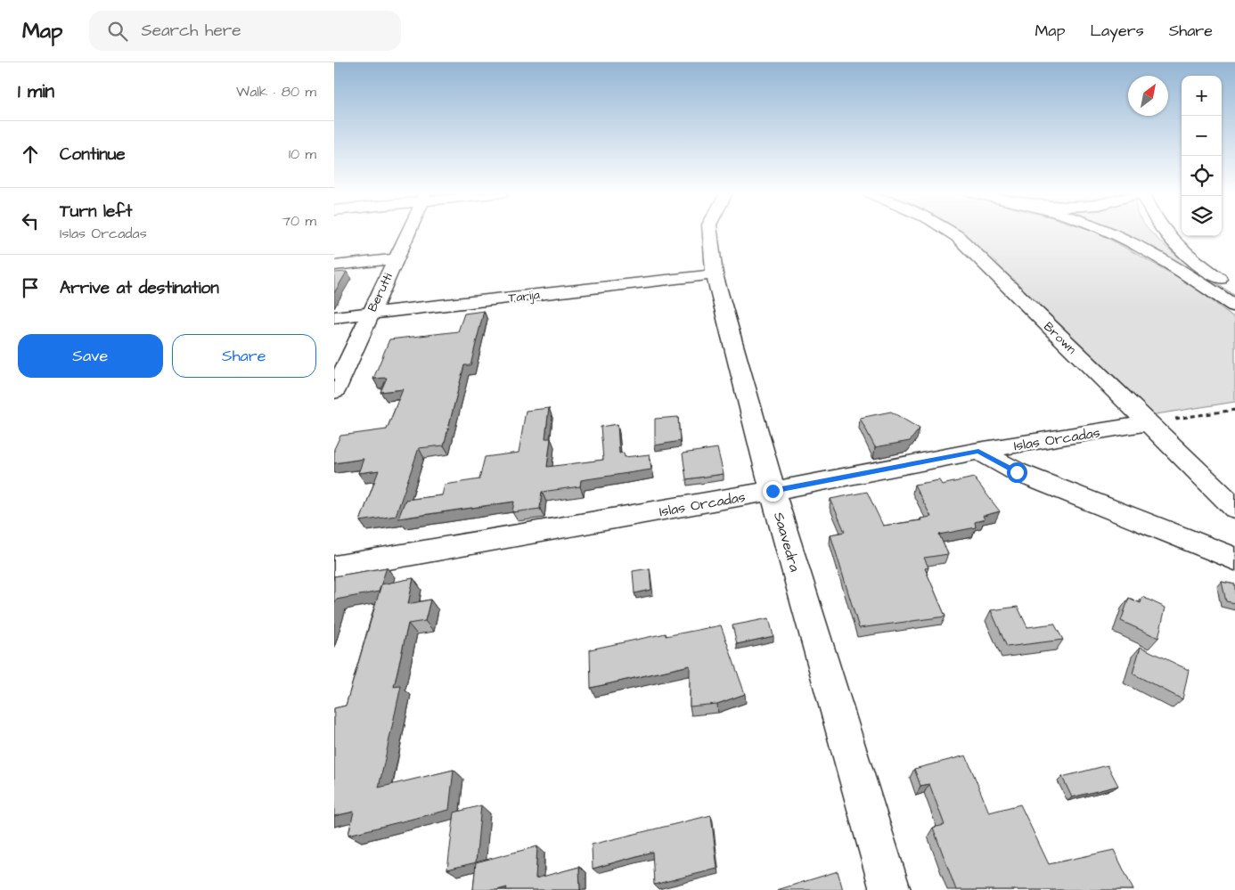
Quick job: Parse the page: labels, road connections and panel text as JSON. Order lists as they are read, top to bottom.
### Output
{
  "streets": {
    "street": [
      "Berutti",
      "Tarija",
      "Brown",
      "Islas Orcadas",
      "Saavedra"
    ]
  },
  "crossings": [
    ["Berutti", "Tarija"],
    ["Tarija", "Saavedra"],
    ["Brown", "Islas Orcadas"],
    ["Islas Orcadas", "Saavedra"]
  ],
  "north": "top right",
  "page": {
    "header": "Map",
    "search": "Search here",
    "nav": ["Map", "Layers", "Share"],
    "heading": ["1 min", "Walk · 80 m"],
    "map_buttons": ["+", "−"],
    "list": [
      ["Continue", "10 m"],
      ["Turn left", "Islas Orcadas", "70 m"],
      "Arrive at destination"
    ],
    "buttons": ["Save", "Share"]
  }
}
